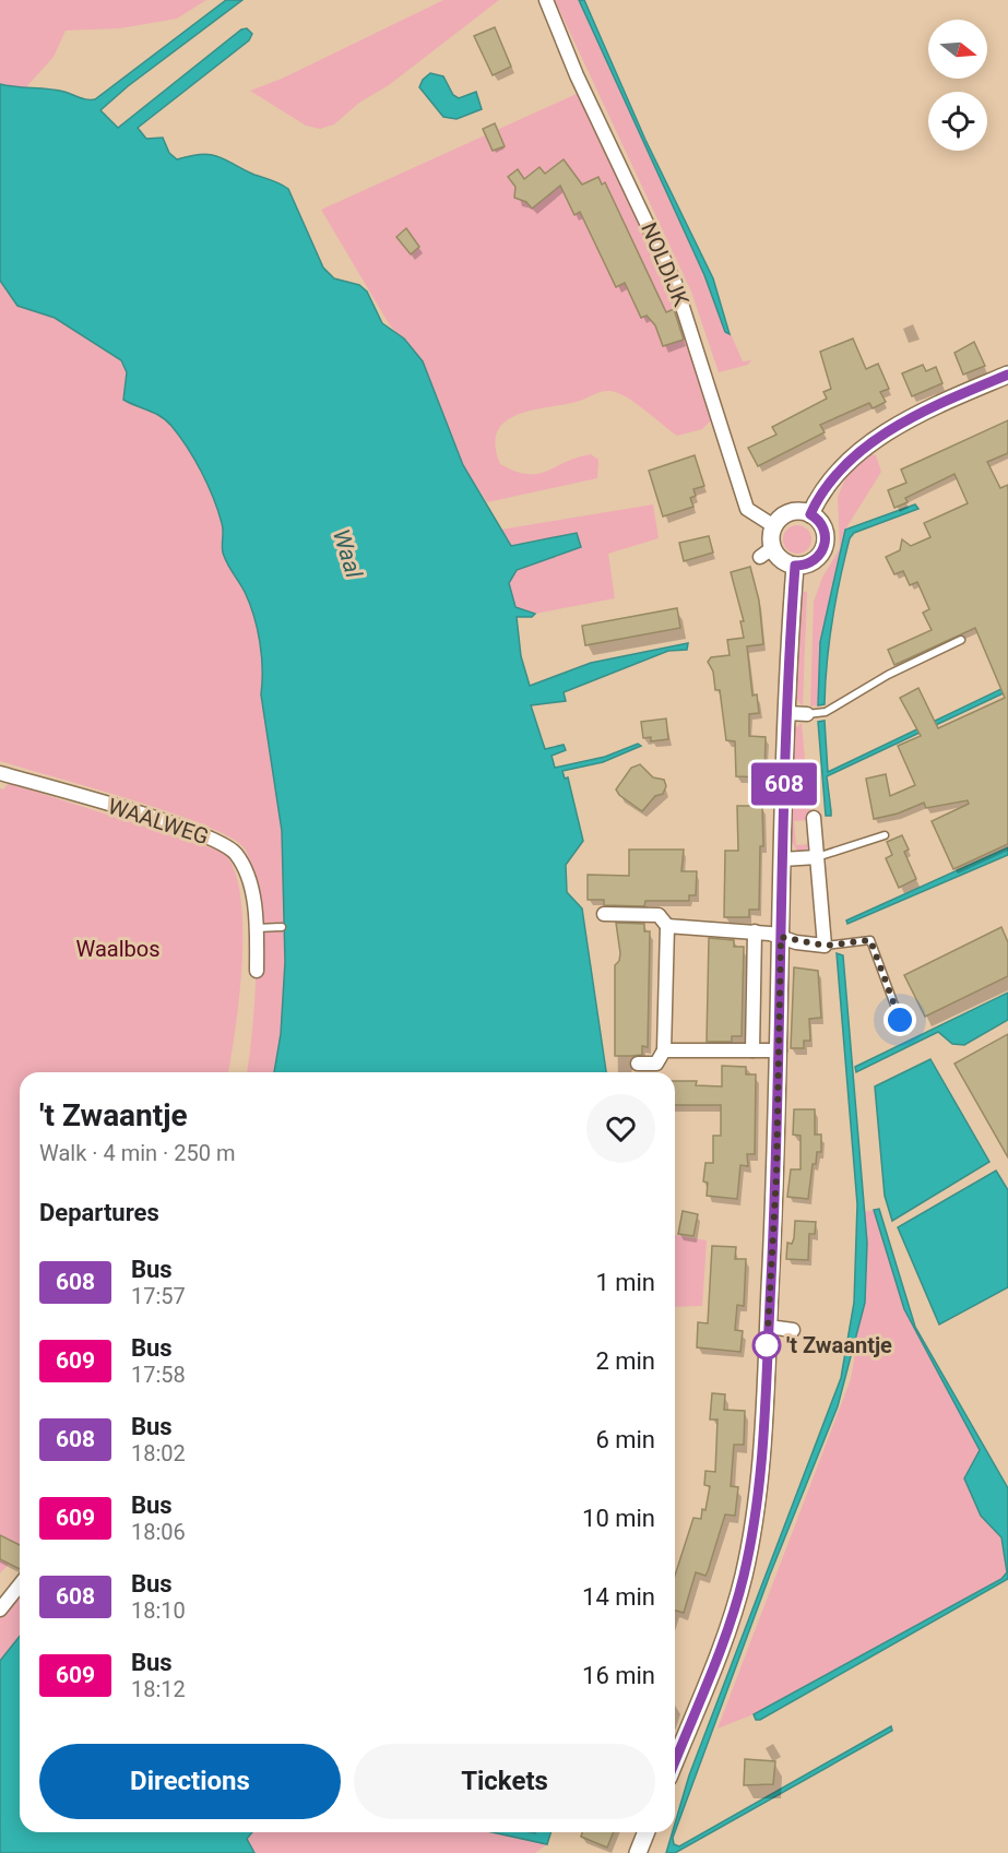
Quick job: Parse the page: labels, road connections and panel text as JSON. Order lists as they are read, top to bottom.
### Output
{
  "streets": {
    "street": ["NOLDIJK", "WAALWEG"]
  },
  "water": ["Waal"],
  "parks": ["Waalbos"],
  "places": ["'t Zwaantje"],
  "lines": ["bus line 608"],
  "north": "right",
  "page": {
    "on_map": "608",
    "heading": [
      ["'t Zwaantje", "Walk · 4 min · 250 m"],
      "Departures"
    ],
    "list": [
      {
        "mark": "608",
        "name": "Bus",
        "note": "17:57",
        "value": "1 min"
      },
      {
        "mark": "609",
        "name": "Bus",
        "note": "17:58",
        "value": "2 min"
      },
      {
        "mark": "608",
        "name": "Bus",
        "note": "18:02",
        "value": "6 min"
      },
      {
        "mark": "609",
        "name": "Bus",
        "note": "18:06",
        "value": "10 min"
      },
      {
        "mark": "608",
        "name": "Bus",
        "note": "18:10",
        "value": "14 min"
      },
      {
        "mark": "609",
        "name": "Bus",
        "note": "18:12",
        "value": "16 min"
      }
    ],
    "buttons": ["Directions", "Tickets"]
  }
}
